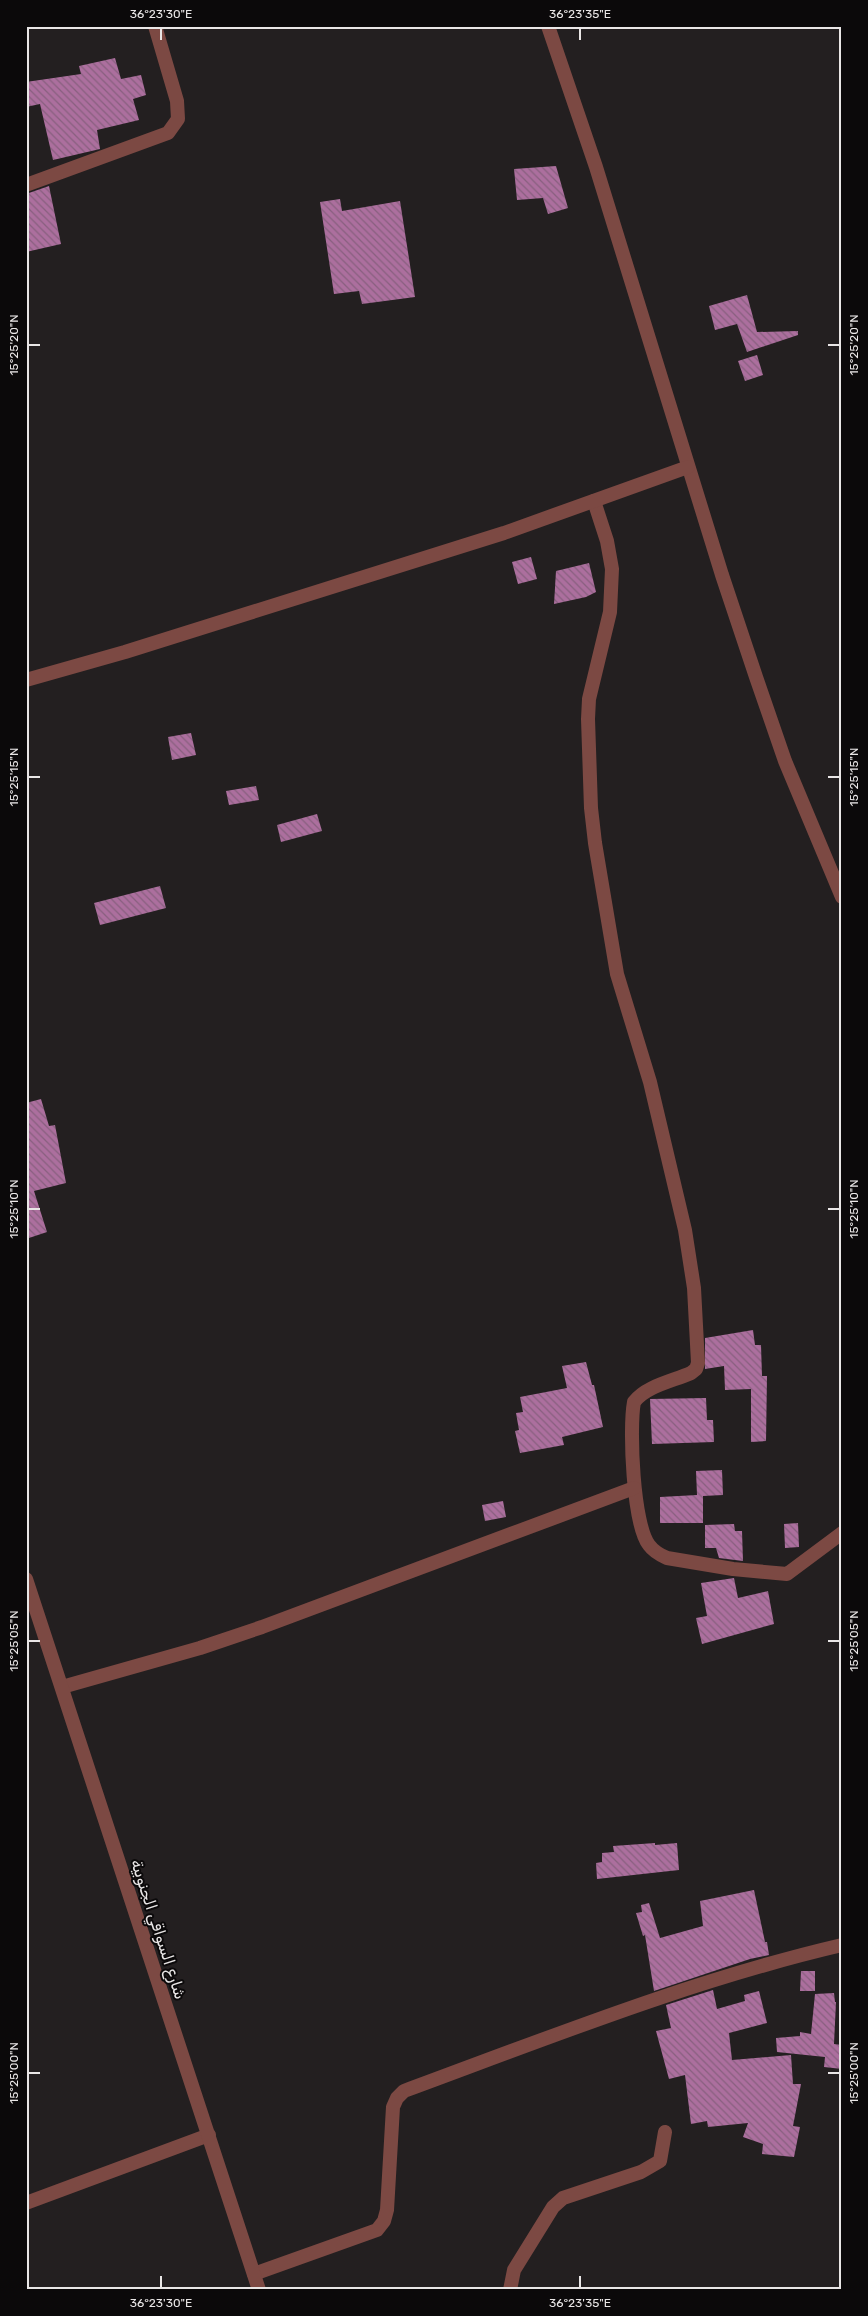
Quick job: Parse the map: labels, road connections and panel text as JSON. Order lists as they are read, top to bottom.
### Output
{
  "streets": {
    "street": ["شارع السواقي الجنوبية"]
  },
  "coordinates": [
    "36°23'30\"E",
    "36°23'35\"E",
    "15°25'20\"N",
    "15°25'15\"N",
    "15°25'10\"N",
    "15°25'05\"N",
    "15°25'00\"N"
  ]
}
